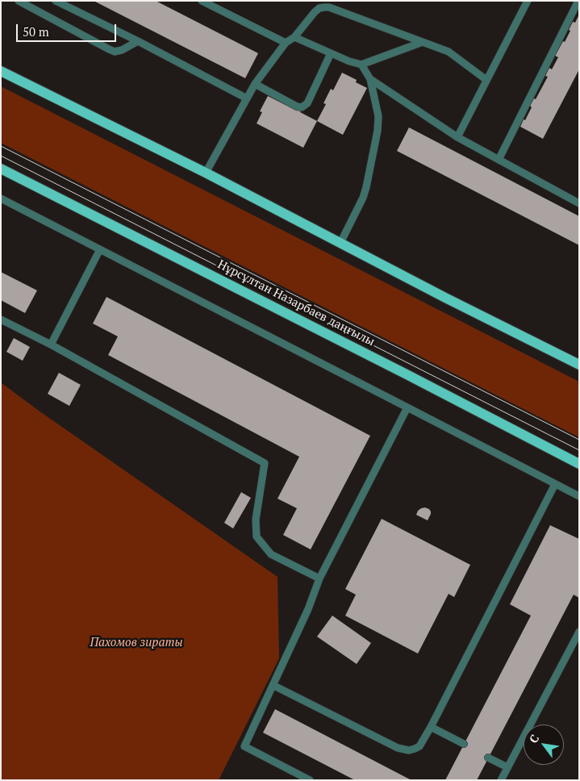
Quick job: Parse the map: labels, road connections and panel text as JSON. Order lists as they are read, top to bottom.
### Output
{
  "streets": {
    "main road": ["Нұрсұлтан Назарбаев даңғылы"]
  },
  "parks": ["Пахомов зираты"],
  "scale_bar": "50 m",
  "north": "top left"
}
